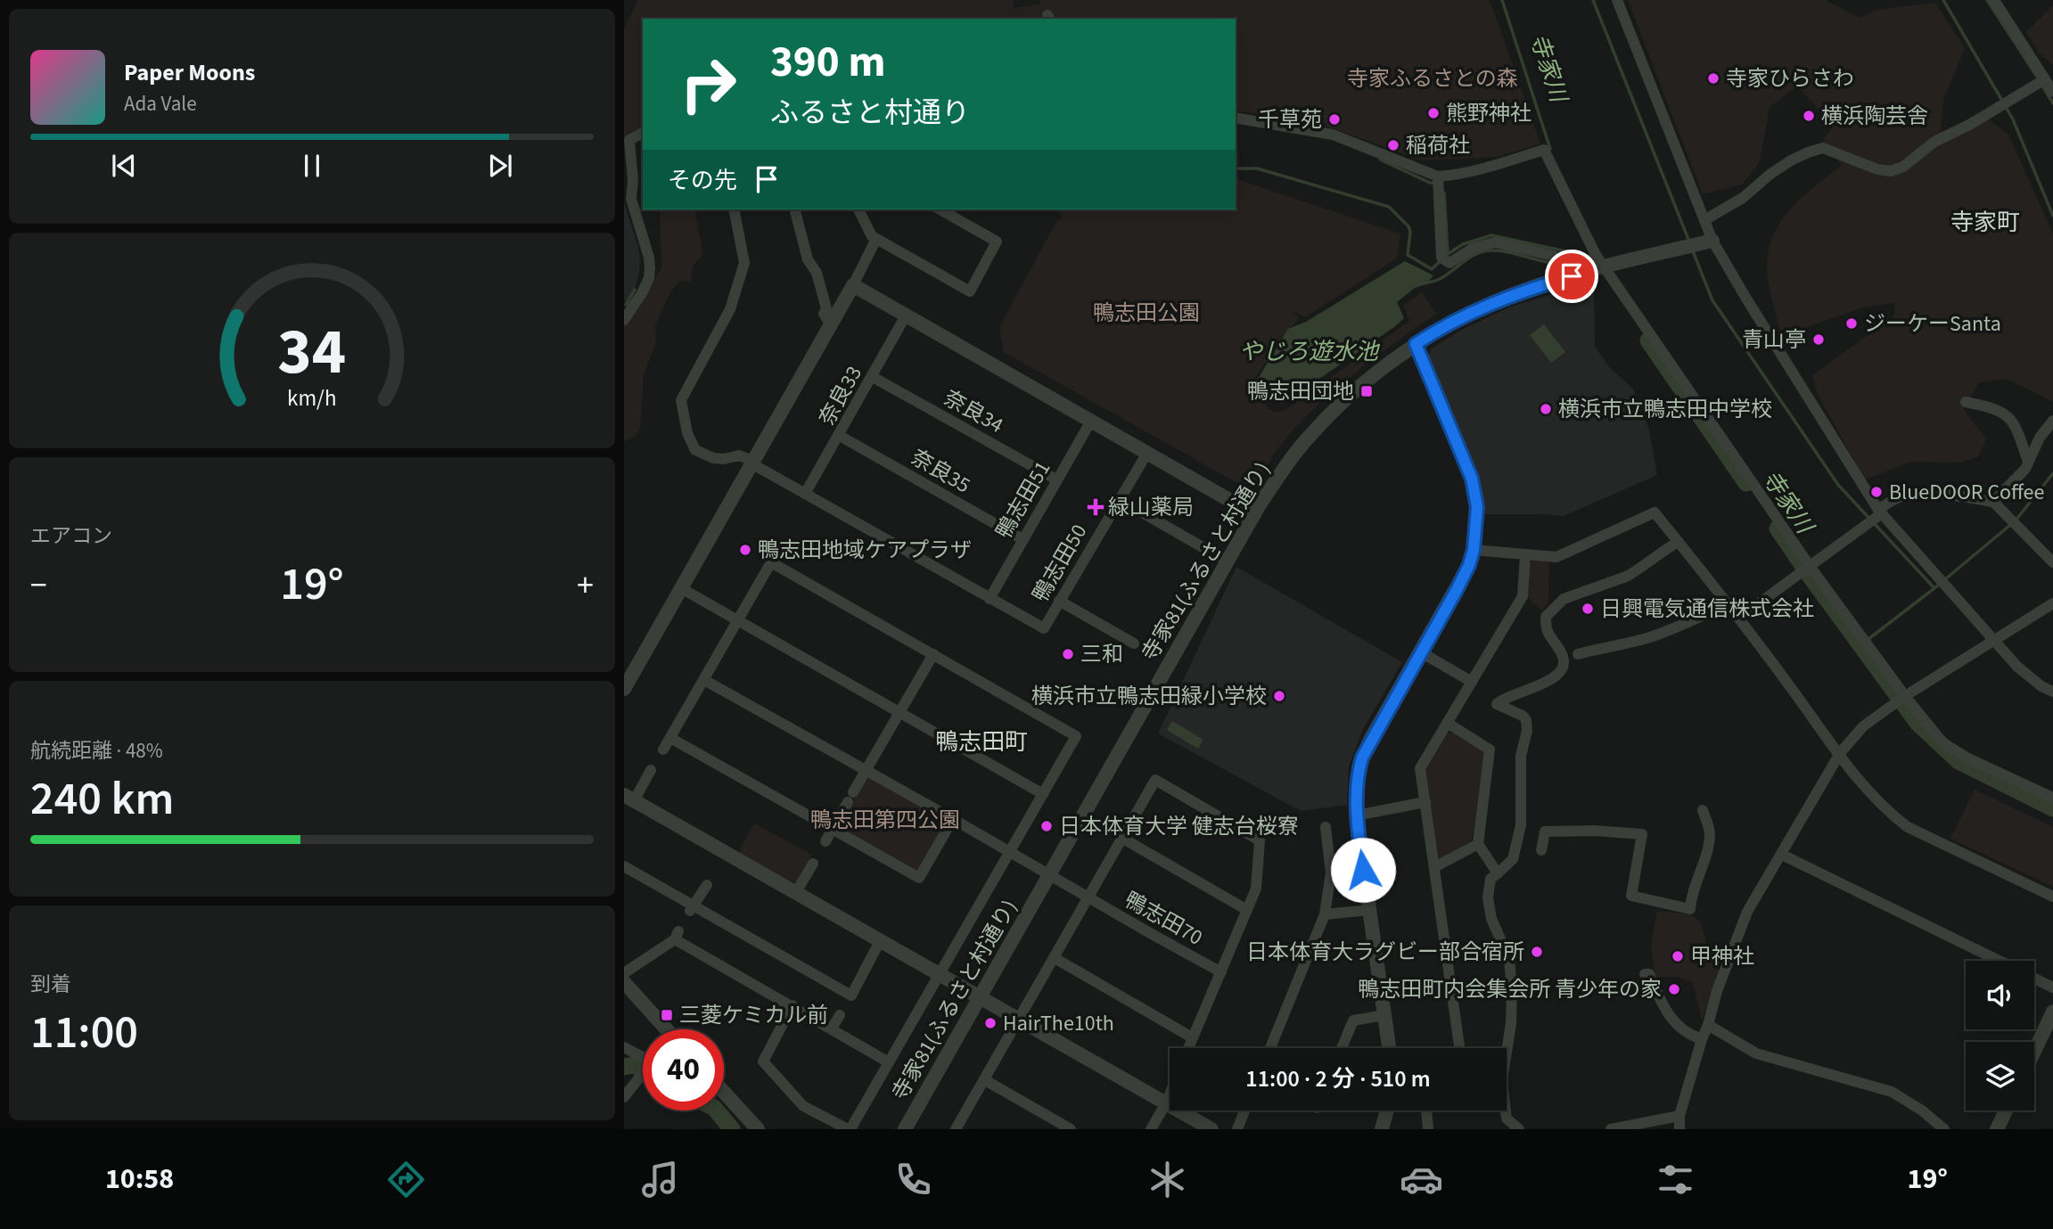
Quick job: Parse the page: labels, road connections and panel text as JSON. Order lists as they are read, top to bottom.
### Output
{
  "streets": {
    "street": [
      "奈良33",
      "奈良34",
      "奈良35",
      "鴨志田51",
      "寺家81(ふるさと村通り)",
      "鴨志田50",
      "鴨志田70"
    ]
  },
  "crossings": [
    ["奈良33", "奈良34"],
    ["奈良33", "奈良35"],
    ["奈良33", "鴨志田50"],
    ["奈良34", "鴨志田51"],
    ["奈良35", "鴨志田51"],
    ["鴨志田51", "鴨志田50"],
    ["寺家81(ふるさと村通り)", "鴨志田70"]
  ],
  "districts": ["寺家町", "鴨志田町"],
  "water": ["寺家川", "やじろ遊水池"],
  "parks": ["寺家ふるさとの森", "鴨志田公園", "鴨志田第四公園"],
  "places": {
    "other": [
      "寺家ひらさわ",
      "熊野神社",
      "横浜陶芸舎",
      "千草苑",
      "稲荷社",
      "ジーケーSanta",
      "青山亭",
      "横浜市立鴨志田中学校",
      "BlueDOOR Coffee",
      "鴨志田地域ケアプラザ",
      "日興電気通信株式会社",
      "三和",
      "横浜市立鴨志田緑小学校",
      "日本体育大学 健志台桜寮",
      "日本体育大ラグビー部合宿所",
      "甲神社",
      "鴨志田町内会集会所 青少年の家",
      "HairThe10th"
    ],
    "transit": ["鴨志田団地", "三菱ケミカル前"],
    "health": ["緑山薬局"]
  },
  "page": {
    "turn": ["390 m", "ふるさと村通り"],
    "song": ["Paper Moons", "Ada Vale"],
    "then": "その先",
    "tile": [
      "エアコン",
      ["航続距離 · 48%", "240 km"],
      ["到着", "11:00"]
    ],
    "heat": ["−", "19°", "+"],
    "limit": "40",
    "trip": "11:00 · 2 分 · 510 m",
    "tabs": ["10:58", "19°"],
    "gauge": ["34", "km/h"]
  }
}
